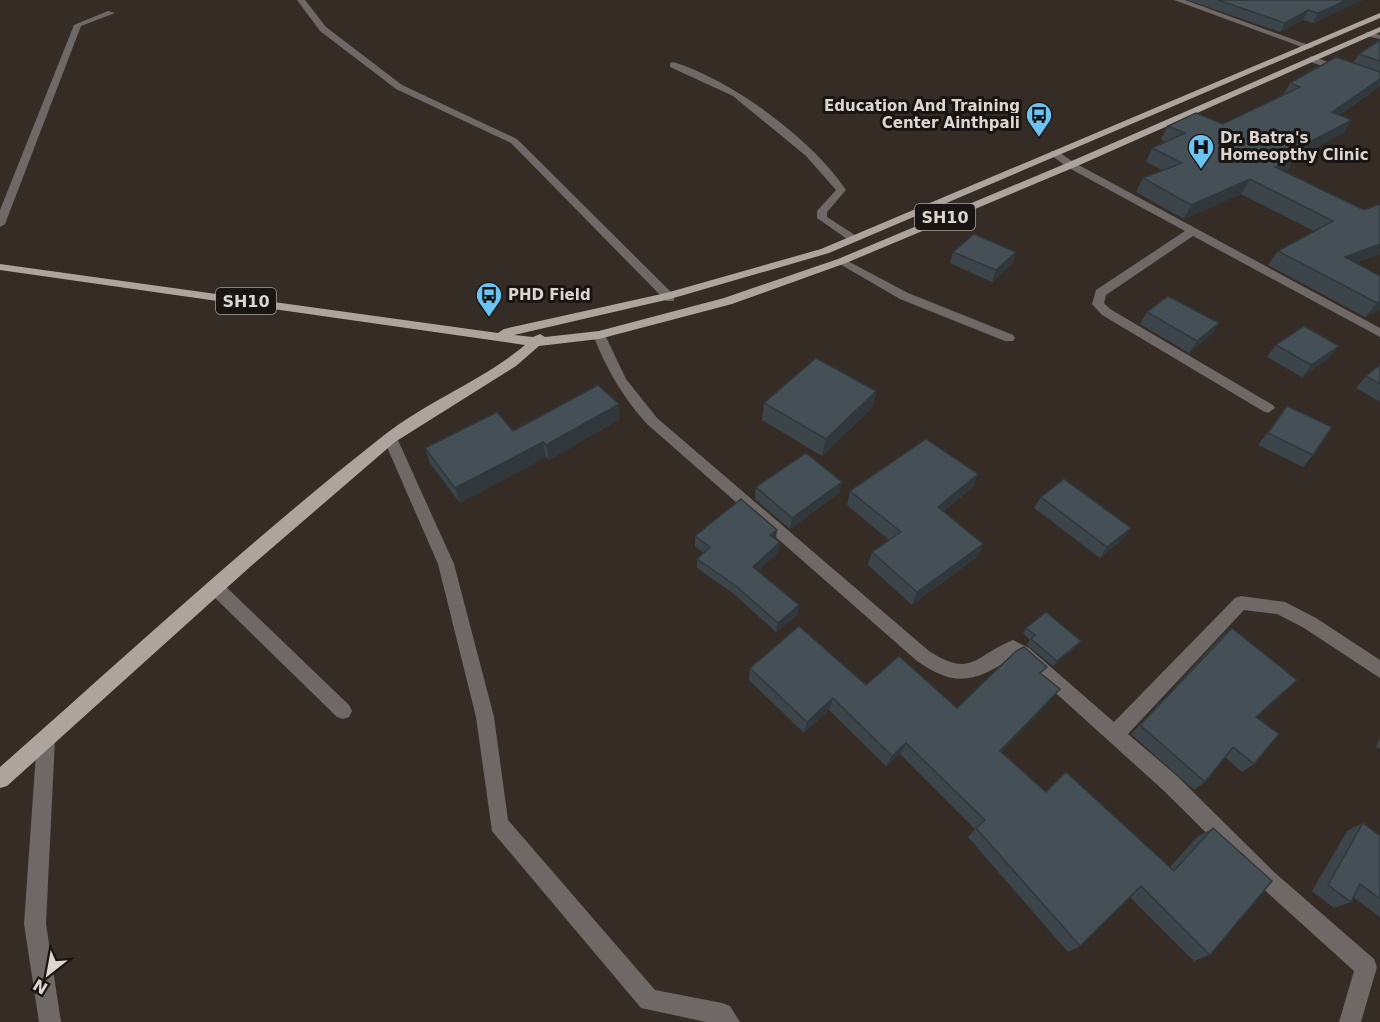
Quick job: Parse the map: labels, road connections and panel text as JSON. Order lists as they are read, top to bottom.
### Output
{
  "streets": {
    "main road": ["SH10"]
  },
  "places": {
    "bus stop": ["Education And Training Center Ainthpali", "PHD Field"],
    "hospital": ["Dr. Batra's Homeopthy Clinic"]
  },
  "north": "bottom left"
}
